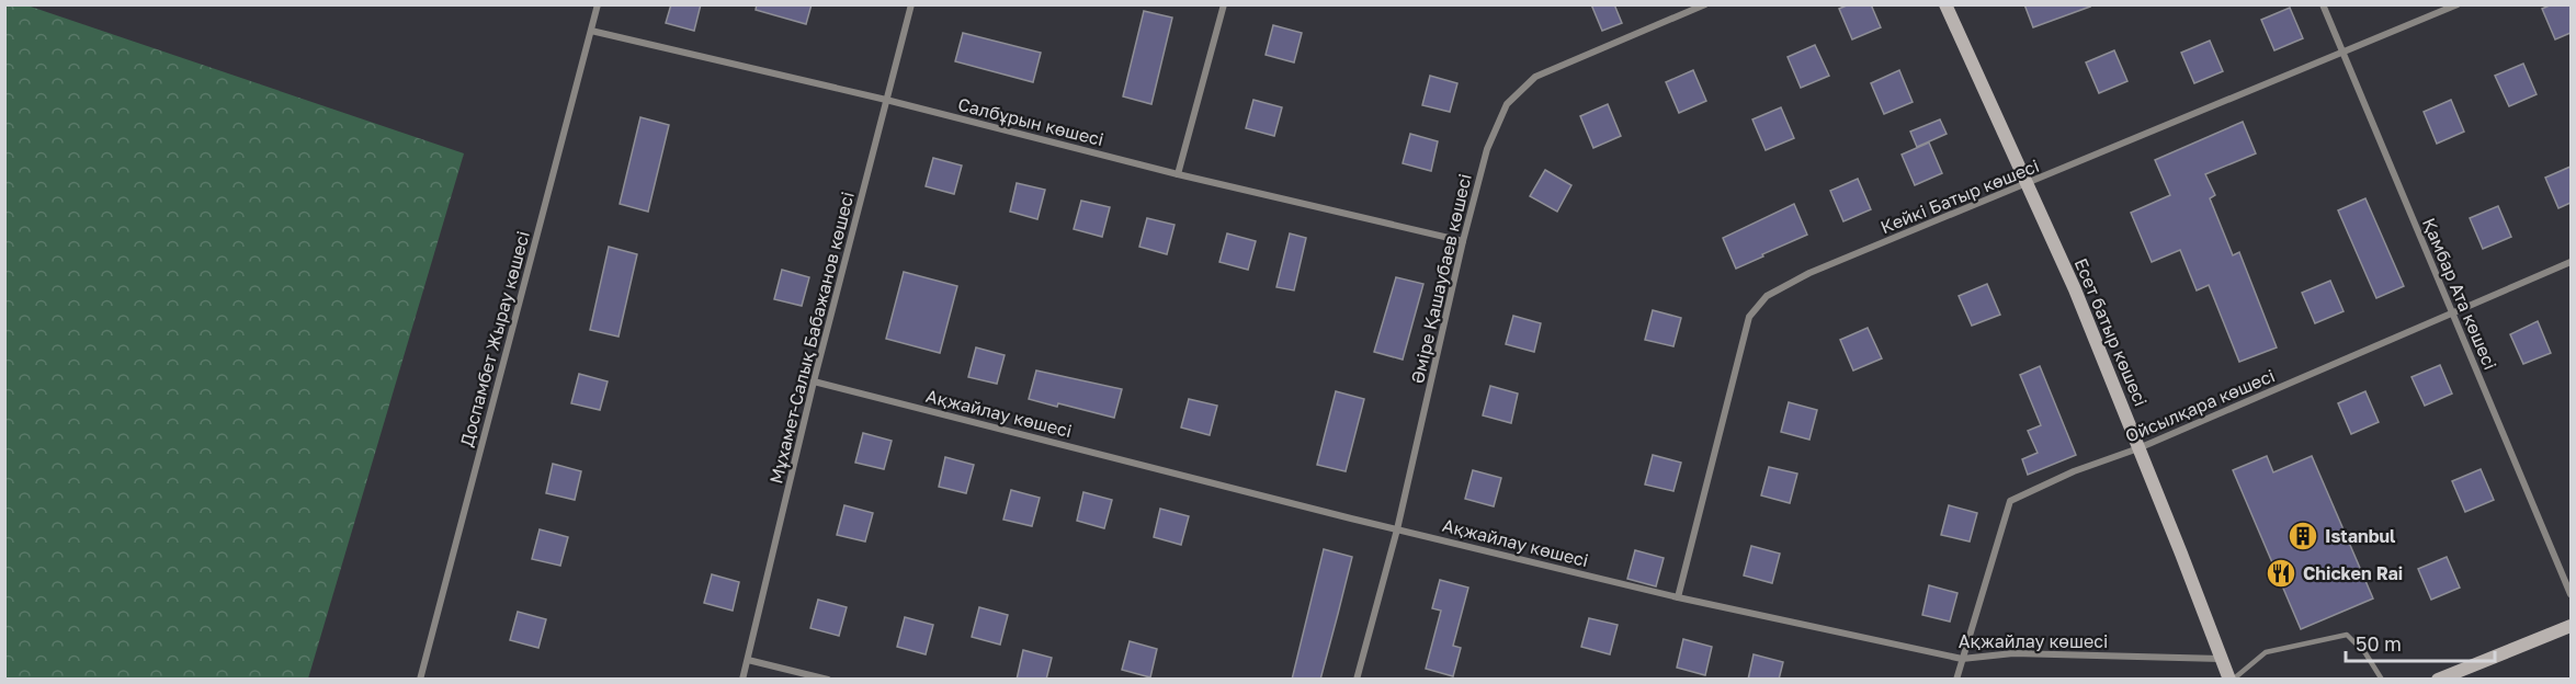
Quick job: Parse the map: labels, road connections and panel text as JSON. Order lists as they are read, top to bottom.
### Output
{
  "streets": {
    "street": [
      "Салбұрын көшесі",
      "Кейкі Батыр көшесі",
      "Әміре Қашаубаев көшесі",
      "Қамбар Ата көшесі",
      "Есет батыр көшесі",
      "Мұхамет-Салық Бабажанов көшесі",
      "Доспамбет Жырау көшесі",
      "Ойсылқара көшесі",
      "Ақжайлау көшесі"
    ]
  },
  "crossings": [
    ["Салбұрын көшесі", "Әміре Қашаубаев көшесі"],
    ["Салбұрын көшесі", "Мұхамет-Салық Бабажанов көшесі"],
    ["Салбұрын көшесі", "Доспамбет Жырау көшесі"],
    ["Кейкі Батыр көшесі", "Қамбар Ата көшесі"],
    ["Кейкі Батыр көшесі", "Есет батыр көшесі"],
    ["Кейкі Батыр көшесі", "Ақжайлау көшесі"],
    ["Әміре Қашаубаев көшесі", "Ақжайлау көшесі"],
    ["Қамбар Ата көшесі", "Ойсылқара көшесі"],
    ["Есет батыр көшесі", "Ойсылқара көшесі"],
    ["Есет батыр көшесі", "Ақжайлау көшесі"],
    ["Мұхамет-Салық Бабажанов көшесі", "Ақжайлау көшесі"],
    ["Ойсылқара көшесі", "Ақжайлау көшесі"]
  ],
  "places": {
    "building": ["Istanbul"],
    "restaurant": ["Chicken Rai"]
  },
  "scale_bar": "50 m"
}
